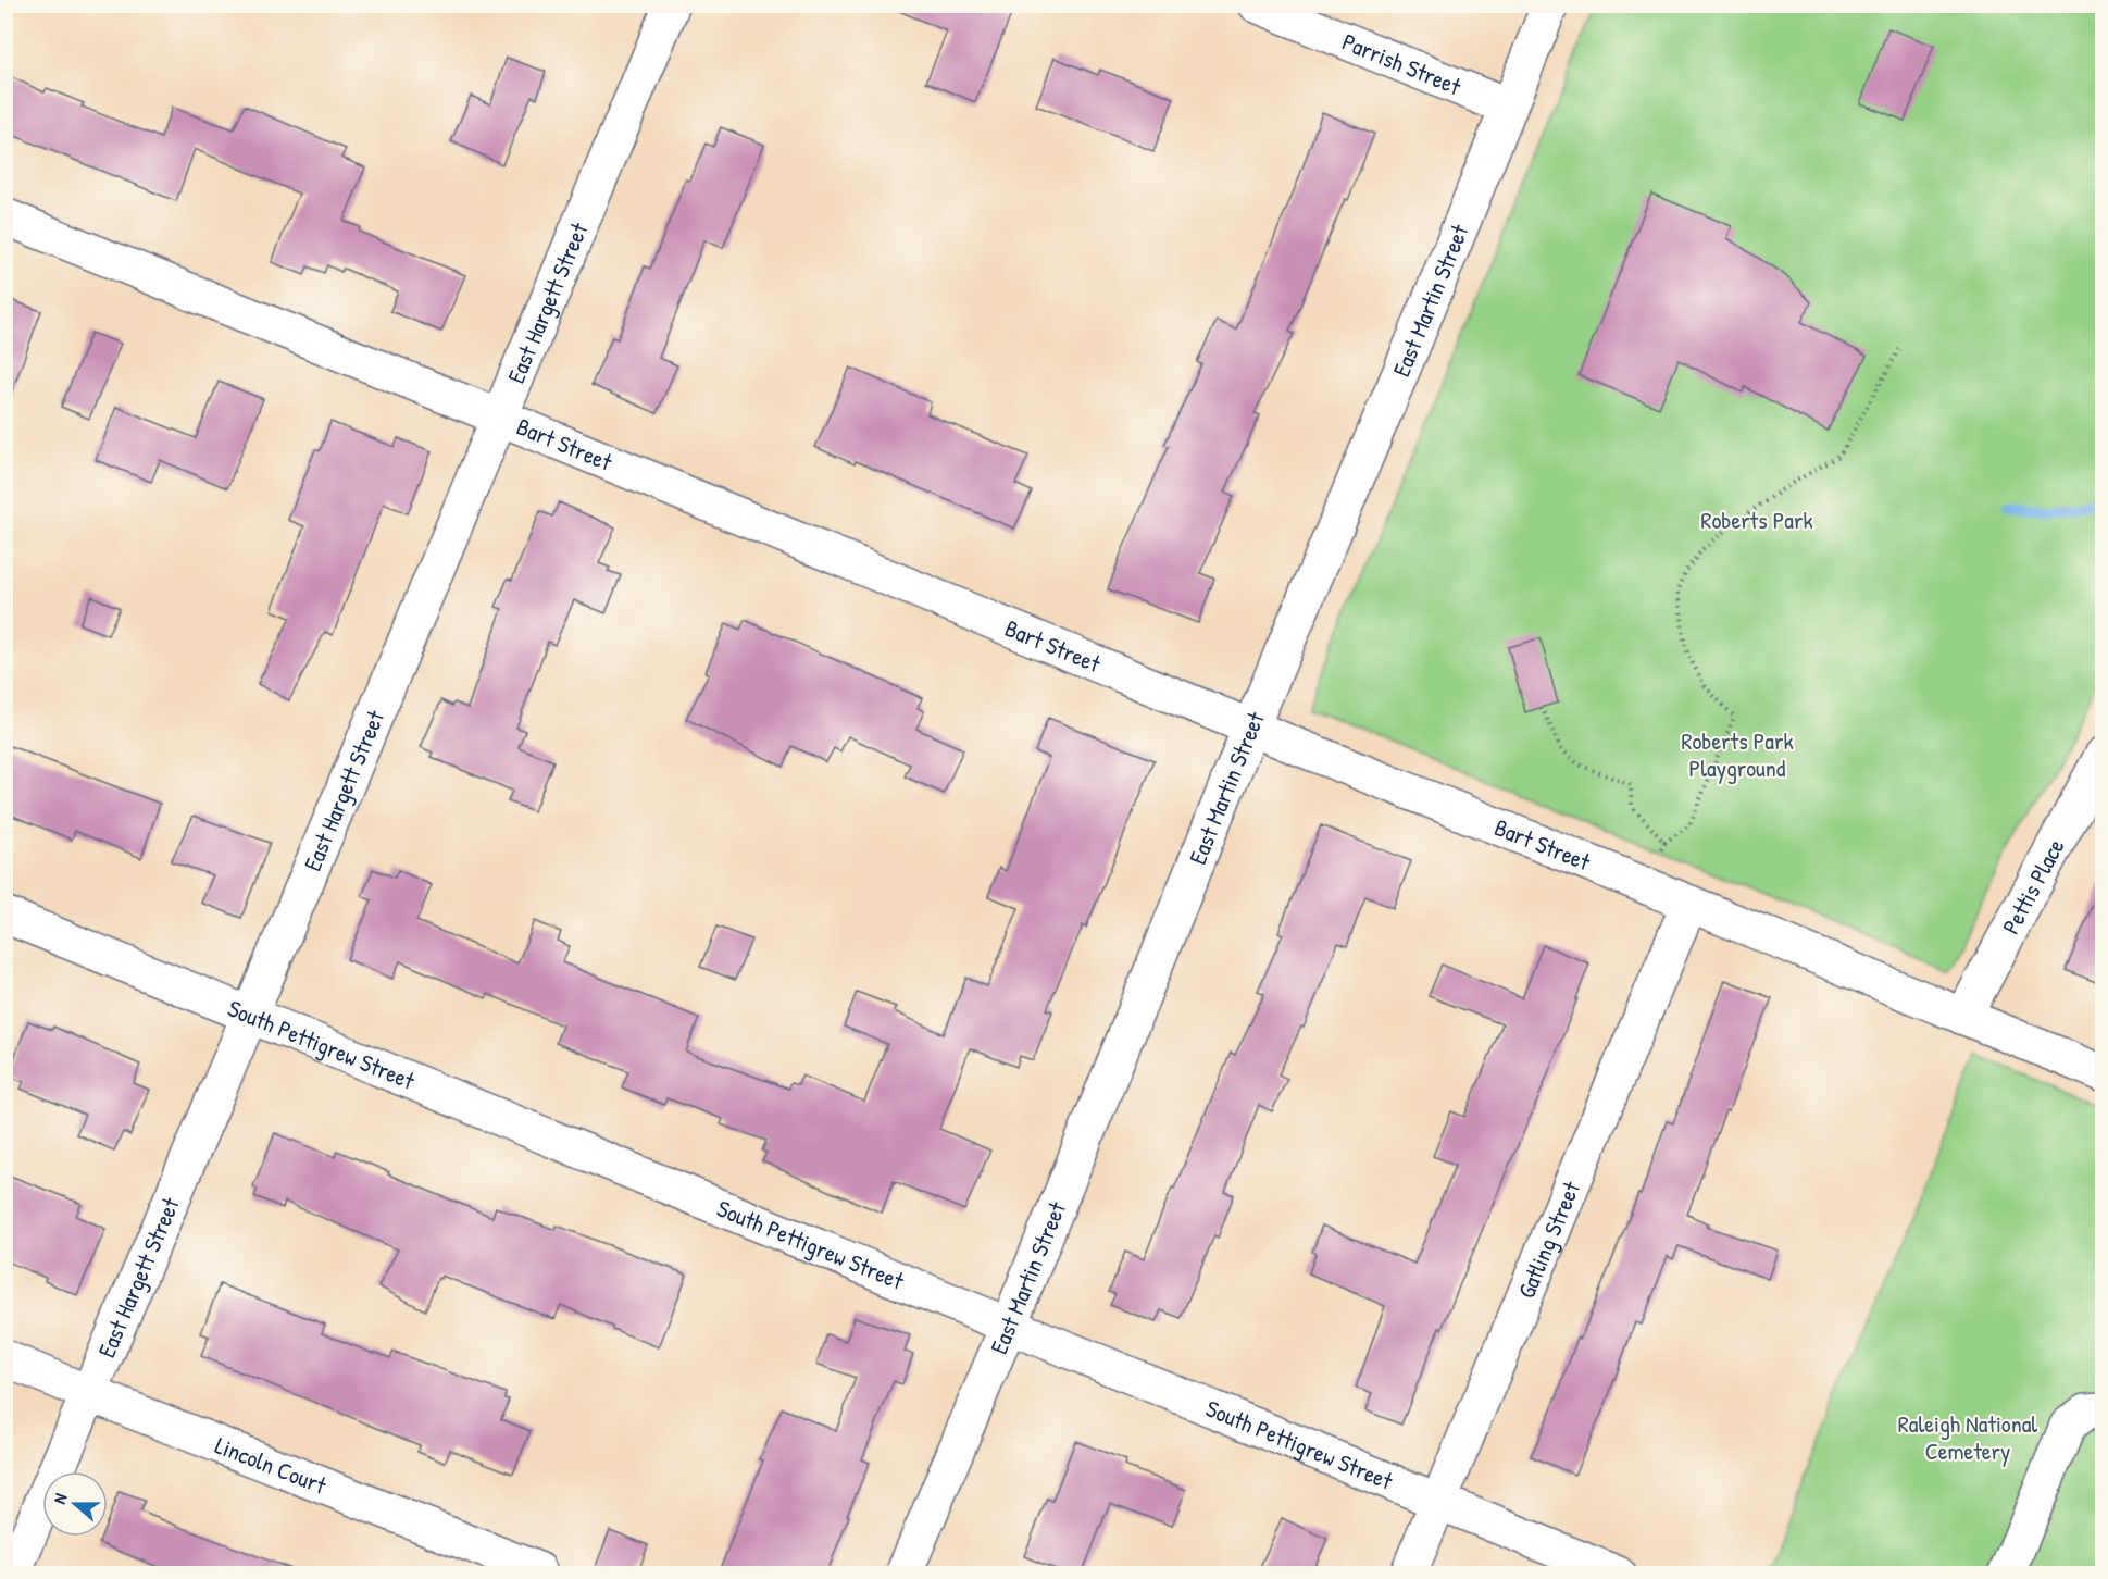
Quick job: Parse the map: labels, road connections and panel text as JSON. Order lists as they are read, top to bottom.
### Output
{
  "streets": {
    "street": [
      "Parrish Street",
      "East Martin Street",
      "East Hargett Street",
      "Bart Street",
      "Pettis Place",
      "South Pettigrew Street",
      "Gatling Street",
      "Lincoln Court"
    ]
  },
  "crossings": [
    ["Parrish Street", "East Martin Street"],
    ["East Martin Street", "Bart Street"],
    ["East Martin Street", "South Pettigrew Street"],
    ["East Hargett Street", "Bart Street"],
    ["East Hargett Street", "South Pettigrew Street"],
    ["East Hargett Street", "Lincoln Court"],
    ["Bart Street", "Pettis Place"],
    ["Bart Street", "Gatling Street"],
    ["South Pettigrew Street", "Gatling Street"]
  ],
  "parks": ["Roberts Park", "Roberts Park Playground", "Raleigh National Cemetery"],
  "north": "left"
}
